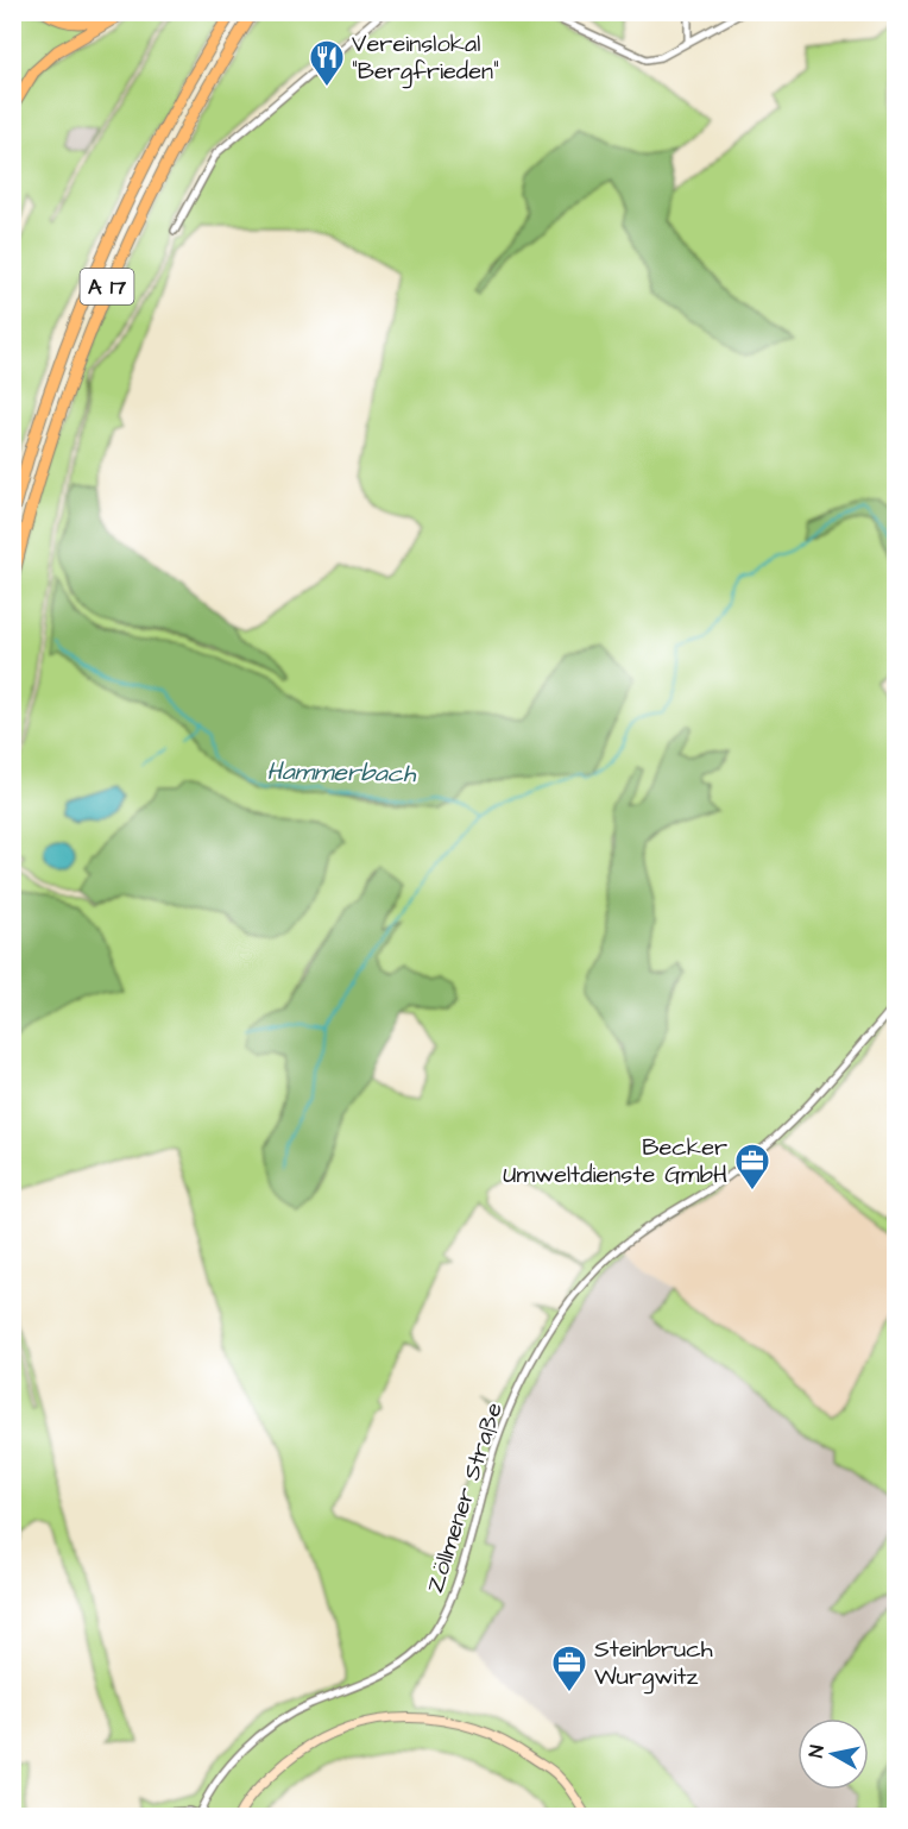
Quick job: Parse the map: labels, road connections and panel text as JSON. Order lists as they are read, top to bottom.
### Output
{
  "streets": {
    "highway": ["A 17"],
    "street": ["Zöllmener Straße"]
  },
  "water": ["Hammerbach"],
  "places": {
    "restaurant": ["Vereinslokal \"Bergfrieden\""],
    "office": ["Becker Umweltdienste GmbH", "Steinbruch Wurgwitz"]
  },
  "north": "left"
}
